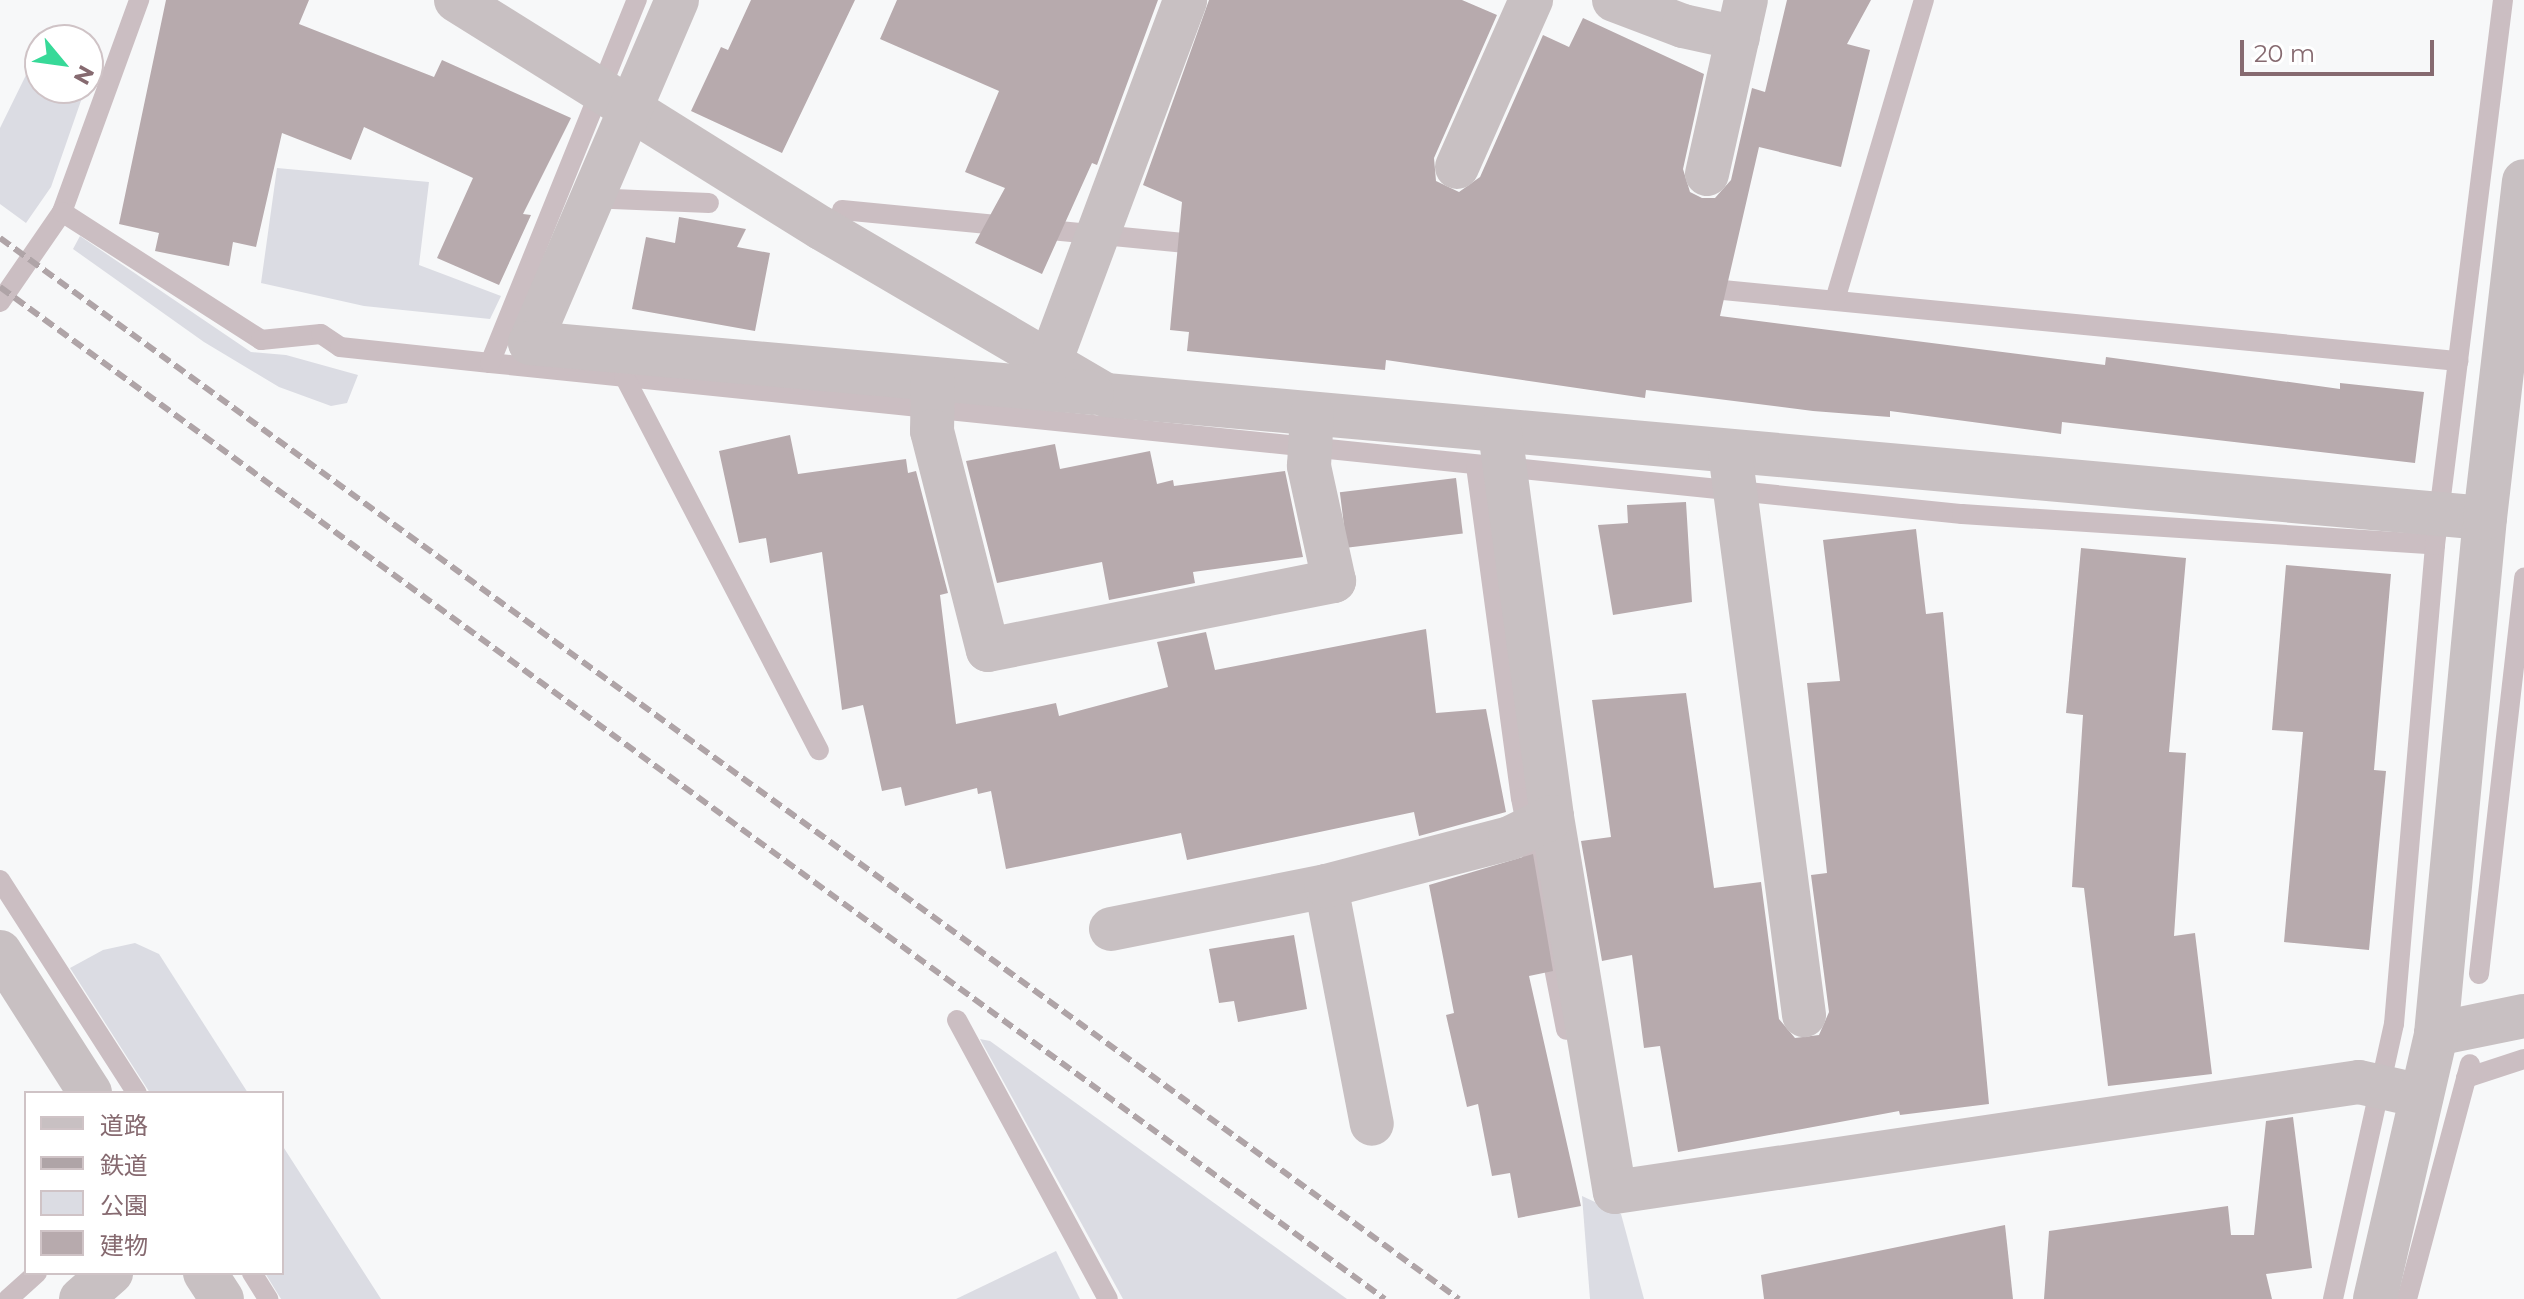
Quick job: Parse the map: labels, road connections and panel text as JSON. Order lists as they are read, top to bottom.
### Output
{
  "legend": [
    "道路",
    "鉄道",
    "公園",
    "建物"
  ],
  "scale_bar": "20 m",
  "north": "bottom right"
}
